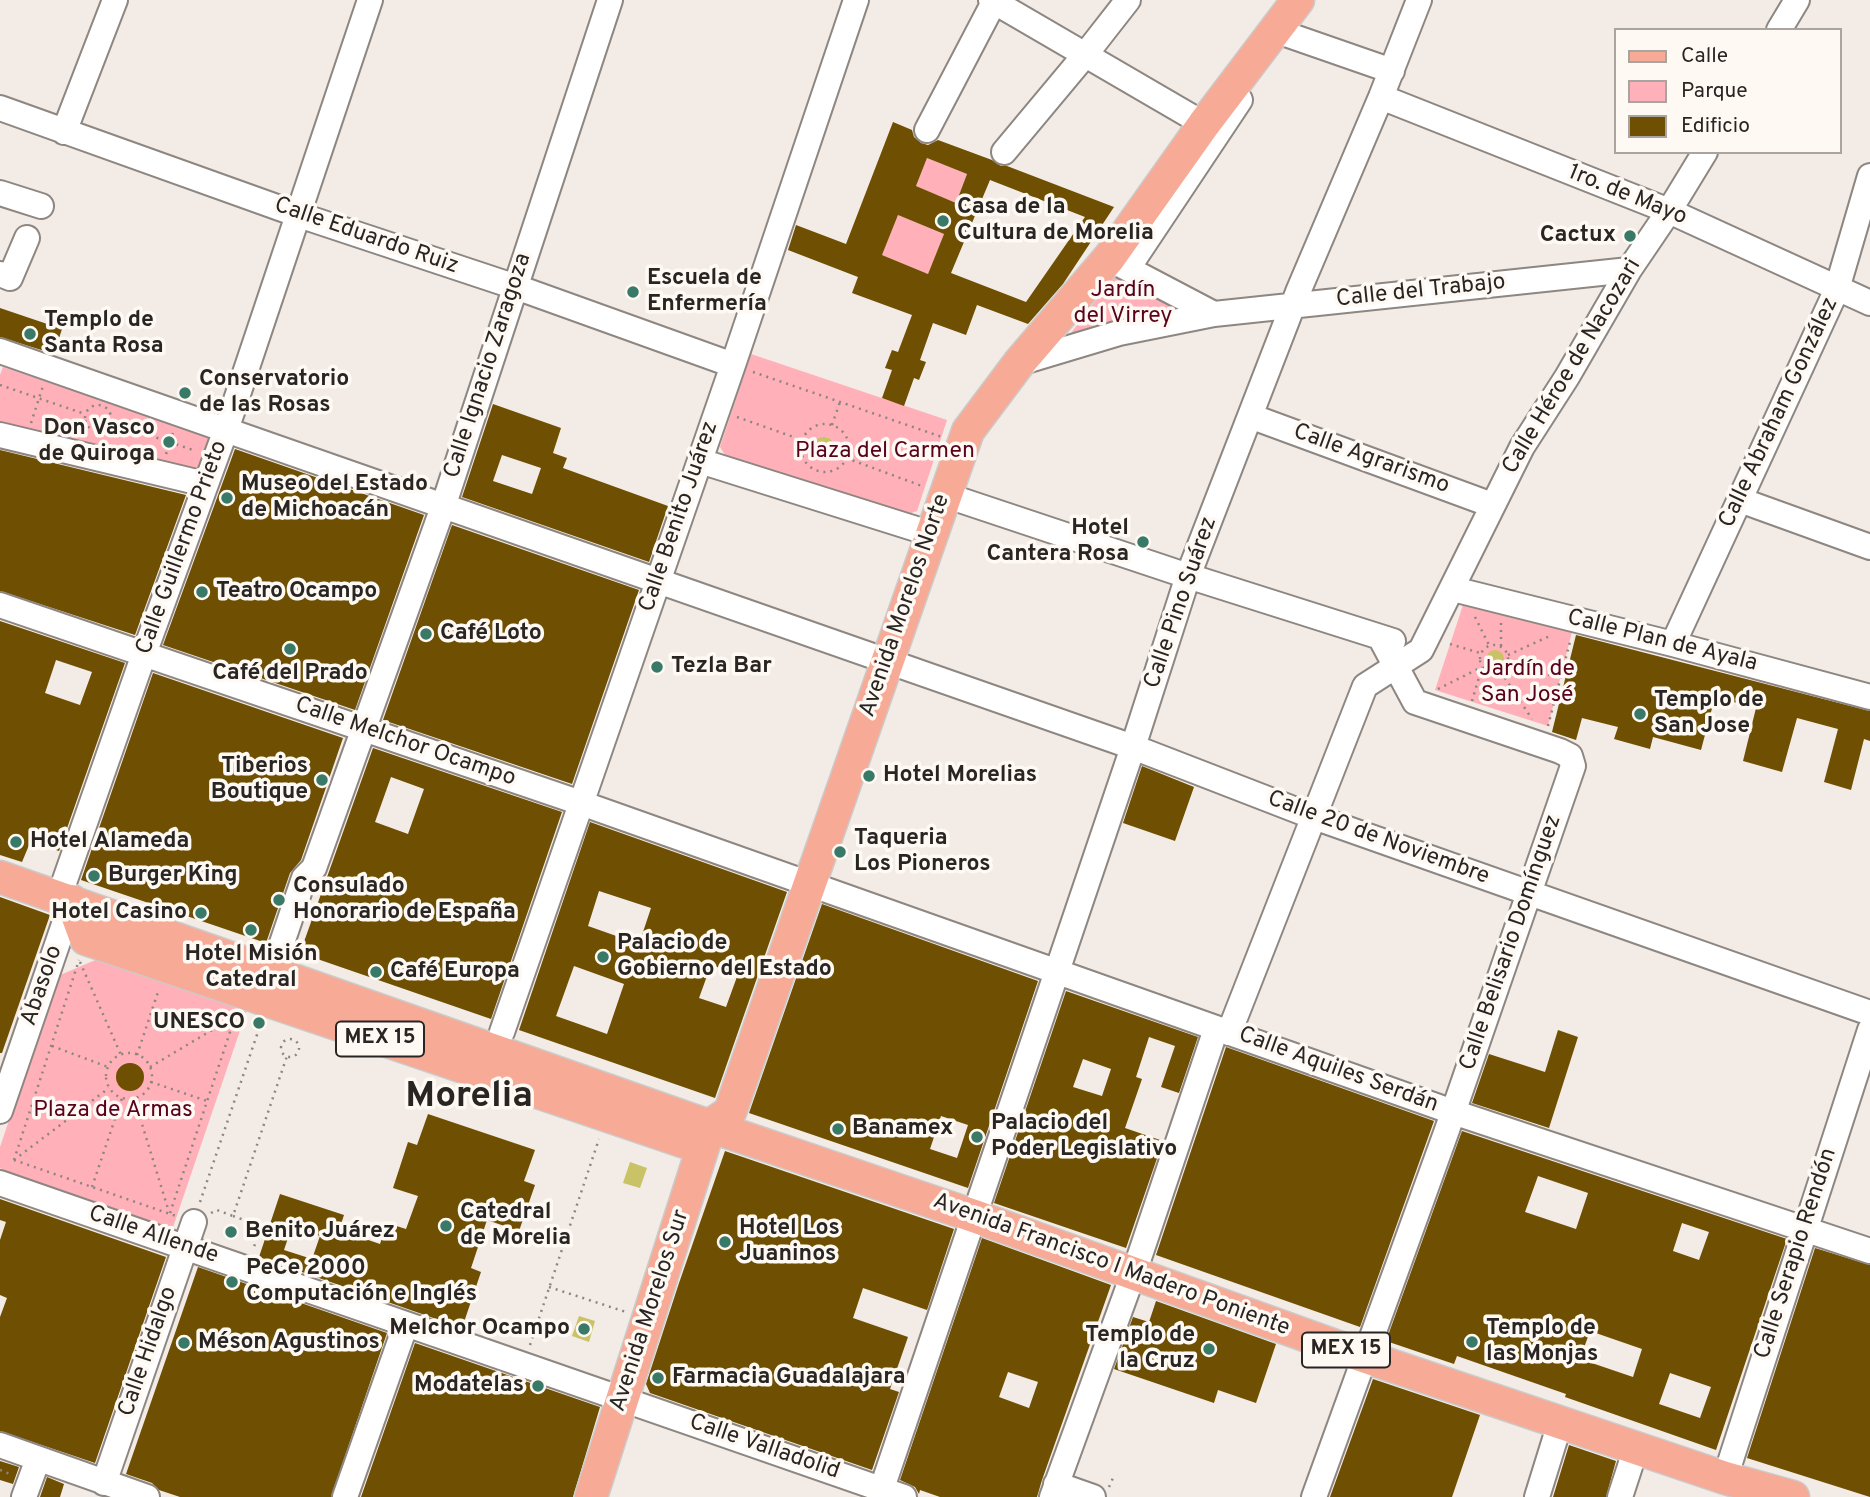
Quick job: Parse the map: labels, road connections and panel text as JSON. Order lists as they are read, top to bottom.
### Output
{
  "streets": {
    "main road": [
      "Avenida Morelos Norte",
      "MEX 15",
      "Avenida Francisco I Madero Poniente",
      "Avenida Morelos Sur"
    ],
    "street": [
      "1ro. de Mayo",
      "Calle Eduardo Ruiz",
      "Calle del Trabajo",
      "Calle Ignacio Zaragoza",
      "Calle Héroe de Nacozari",
      "Calle Abraham González",
      "Calle Agrarismo",
      "Calle Benito Juárez",
      "Calle Guillermo Prieto",
      "Calle Pino Suárez",
      "Calle Plan de Ayala",
      "Calle Melchor Ocampo",
      "Calle 20 de Noviembre",
      "Calle Belisario Domínguez",
      "Abasolo",
      "Calle Aquiles Serdán",
      "Calle Allende",
      "Calle Serapio Rendón",
      "Calle Hidalgo",
      "Calle Valladolid"
    ]
  },
  "crossings": [
    ["1ro. de Mayo", "Calle Héroe de Nacozari"],
    ["1ro. de Mayo", "Calle Abraham González"],
    ["1ro. de Mayo", "Calle Pino Suárez"],
    ["Calle Eduardo Ruiz", "Calle Ignacio Zaragoza"],
    ["Calle Eduardo Ruiz", "Calle Benito Juárez"],
    ["Calle Eduardo Ruiz", "Calle Guillermo Prieto"],
    ["Calle del Trabajo", "Calle Héroe de Nacozari"],
    ["Calle del Trabajo", "Calle Pino Suárez"],
    ["Calle del Trabajo", "Avenida Morelos Norte"],
    ["Calle Ignacio Zaragoza", "Calle Melchor Ocampo"],
    ["Calle Ignacio Zaragoza", "Calle 20 de Noviembre"],
    ["Calle Ignacio Zaragoza", "MEX 15"],
    ["Calle Héroe de Nacozari", "Calle Agrarismo"],
    ["Calle Héroe de Nacozari", "Calle Plan de Ayala"],
    ["Calle Abraham González", "Calle Plan de Ayala"],
    ["Calle Agrarismo", "Calle Pino Suárez"],
    ["Calle Benito Juárez", "Calle Melchor Ocampo"],
    ["Calle Benito Juárez", "Calle 20 de Noviembre"],
    ["Calle Guillermo Prieto", "Calle Melchor Ocampo"],
    ["Calle Guillermo Prieto", "Calle 20 de Noviembre"],
    ["Calle Guillermo Prieto", "Abasolo"],
    ["Calle Guillermo Prieto", "MEX 15"],
    ["Calle Pino Suárez", "Calle 20 de Noviembre"],
    ["Calle Pino Suárez", "Calle Aquiles Serdán"],
    ["Calle Pino Suárez", "Avenida Francisco I Madero Poniente"],
    ["Calle Pino Suárez", "Calle Valladolid"],
    ["Avenida Morelos Norte", "Calle Melchor Ocampo"],
    ["Avenida Morelos Norte", "Calle 20 de Noviembre"],
    ["Avenida Morelos Norte", "MEX 15"],
    ["Avenida Morelos Norte", "Calle Aquiles Serdán"],
    ["Avenida Morelos Norte", "Avenida Francisco I Madero Poniente"],
    ["Avenida Morelos Norte", "Avenida Morelos Sur"],
    ["Calle Melchor Ocampo", "Calle Aquiles Serdán"],
    ["Calle 20 de Noviembre", "Calle Belisario Domínguez"],
    ["Calle Belisario Domínguez", "Calle Aquiles Serdán"],
    ["Calle Belisario Domínguez", "Avenida Francisco I Madero Poniente"],
    ["Abasolo", "MEX 15"],
    ["MEX 15", "Avenida Francisco I Madero Poniente"],
    ["MEX 15", "Avenida Morelos Sur"],
    ["Calle Aquiles Serdán", "Calle Serapio Rendón"],
    ["Calle Allende", "Avenida Morelos Sur"],
    ["Calle Allende", "Calle Hidalgo"],
    ["Calle Allende", "Calle Valladolid"],
    ["Calle Serapio Rendón", "Avenida Francisco I Madero Poniente"],
    ["Avenida Francisco I Madero Poniente", "Avenida Morelos Sur"],
    ["Avenida Morelos Sur", "Calle Valladolid"]
  ],
  "districts": ["Morelia"],
  "parks": [
    "Jardín del Virrey",
    "Plaza del Carmen",
    "Jardín de San José",
    "Plaza de Armas"
  ],
  "places": [
    "Casa de la Cultura de Morelia",
    "Cactux",
    "Escuela de Enfermería",
    "Templo de Santa Rosa",
    "Conservatorio de las Rosas",
    "Don Vasco de Quiroga",
    "Museo del Estado de Michoacán",
    "Hotel Cantera Rosa",
    "Teatro Ocampo",
    "Café Loto",
    "Café del Prado",
    "Tezla Bar",
    "Templo de San Jose",
    "Hotel Morelias",
    "Tiberios Boutique",
    "Hotel Alameda",
    "Taqueria Los Pioneros",
    "Burger King",
    "Consulado Honorario de España",
    "Hotel Casino",
    "Hotel Misión Catedral",
    "Palacio de Gobierno del Estado",
    "Café Europa",
    "UNESCO",
    "Banamex",
    "Palacio del Poder Legislativo",
    "Catedral de Morelia",
    "Benito Juárez",
    "Hotel Los Juaninos",
    "PeCe 2000 Computación e Inglés",
    "Melchor Ocampo",
    "Templo de las Monjas",
    "Méson Agustinos",
    "Templo de la Cruz",
    "Farmacia Guadalajara",
    "Modatelas"
  ],
  "legend": ["Calle", "Parque", "Edificio"]
}
